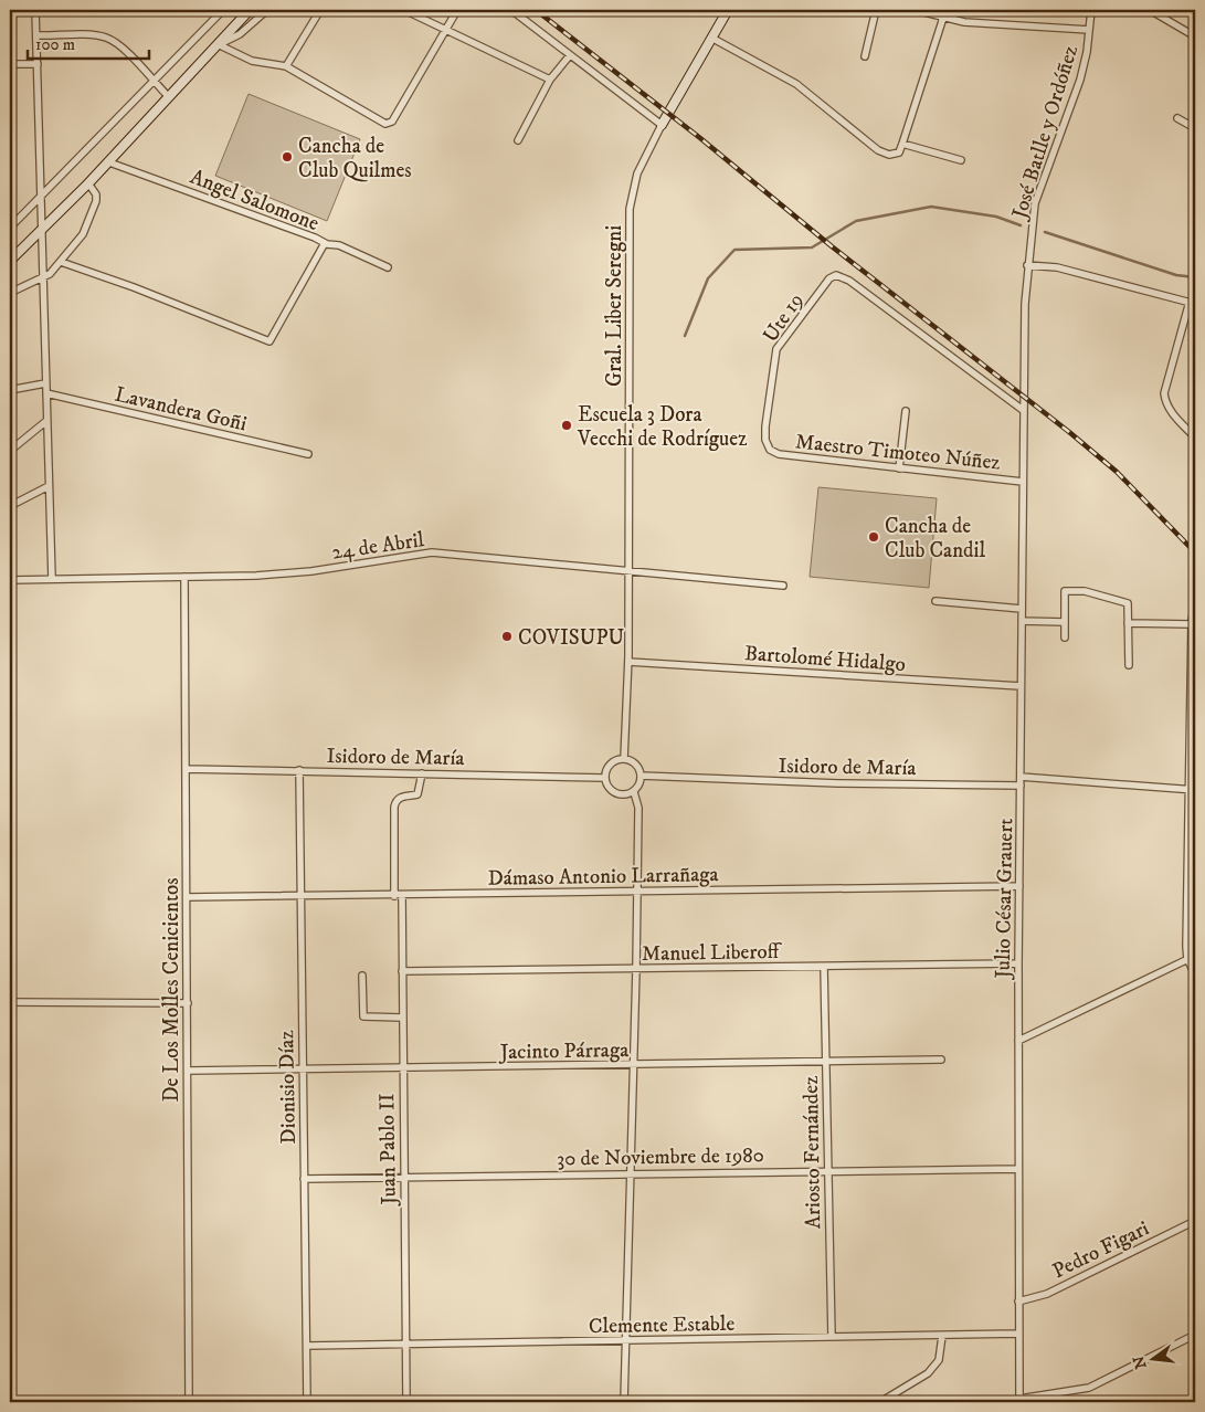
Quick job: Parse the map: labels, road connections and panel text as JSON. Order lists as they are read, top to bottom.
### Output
{
  "streets": {
    "street": [
      "José Batlle y Ordóñez",
      "Angel Salomone",
      "Gral. Liber Seregni",
      "Ute 19",
      "Lavandera Goñi",
      "Maestro Timoteo Núñez",
      "24 de Abril",
      "Bartolomé Hidalgo",
      "Isidoro de María",
      "Dámaso Antonio Larrañaga",
      "Julio César Grauert",
      "Manuel Liberoff",
      "De Los Molles Cenicientos",
      "Jacinto Párraga",
      "Dionisio Díaz",
      "Juan Pablo II",
      "Ariosto Fernández",
      "30 de Noviembre de 1980",
      "Pedro Figari",
      "Clemente Estable"
    ]
  },
  "crossings": [
    ["José Batlle y Ordóñez", "Julio César Grauert"],
    ["Gral. Liber Seregni", "24 de Abril"],
    ["Gral. Liber Seregni", "Bartolomé Hidalgo"],
    ["Gral. Liber Seregni", "Isidoro de María"],
    ["Ute 19", "Maestro Timoteo Núñez"],
    ["Ute 19", "Julio César Grauert"],
    ["Maestro Timoteo Núñez", "Julio César Grauert"],
    ["24 de Abril", "De Los Molles Cenicientos"],
    ["Bartolomé Hidalgo", "Julio César Grauert"],
    ["Isidoro de María", "Julio César Grauert"],
    ["Isidoro de María", "De Los Molles Cenicientos"],
    ["Isidoro de María", "Dionisio Díaz"],
    ["Dámaso Antonio Larrañaga", "Julio César Grauert"],
    ["Dámaso Antonio Larrañaga", "De Los Molles Cenicientos"],
    ["Dámaso Antonio Larrañaga", "Dionisio Díaz"],
    ["Dámaso Antonio Larrañaga", "Juan Pablo II"],
    ["Julio César Grauert", "Manuel Liberoff"],
    ["Julio César Grauert", "30 de Noviembre de 1980"],
    ["Julio César Grauert", "Pedro Figari"],
    ["Julio César Grauert", "Clemente Estable"],
    ["Manuel Liberoff", "Juan Pablo II"],
    ["Manuel Liberoff", "Ariosto Fernández"],
    ["De Los Molles Cenicientos", "Jacinto Párraga"],
    ["Jacinto Párraga", "Dionisio Díaz"],
    ["Jacinto Párraga", "Juan Pablo II"],
    ["Jacinto Párraga", "Ariosto Fernández"],
    ["Dionisio Díaz", "30 de Noviembre de 1980"],
    ["Dionisio Díaz", "Clemente Estable"],
    ["Juan Pablo II", "30 de Noviembre de 1980"],
    ["Juan Pablo II", "Clemente Estable"],
    ["Ariosto Fernández", "30 de Noviembre de 1980"],
    ["Ariosto Fernández", "Clemente Estable"]
  ],
  "places": [
    "Cancha de Club Quilmes",
    "Escuela 3 Dora Vecchi de Rodríguez",
    "Cancha de Club Candil",
    "COVISUPU"
  ],
  "scale_bar": "100 m",
  "north": "left"
}
